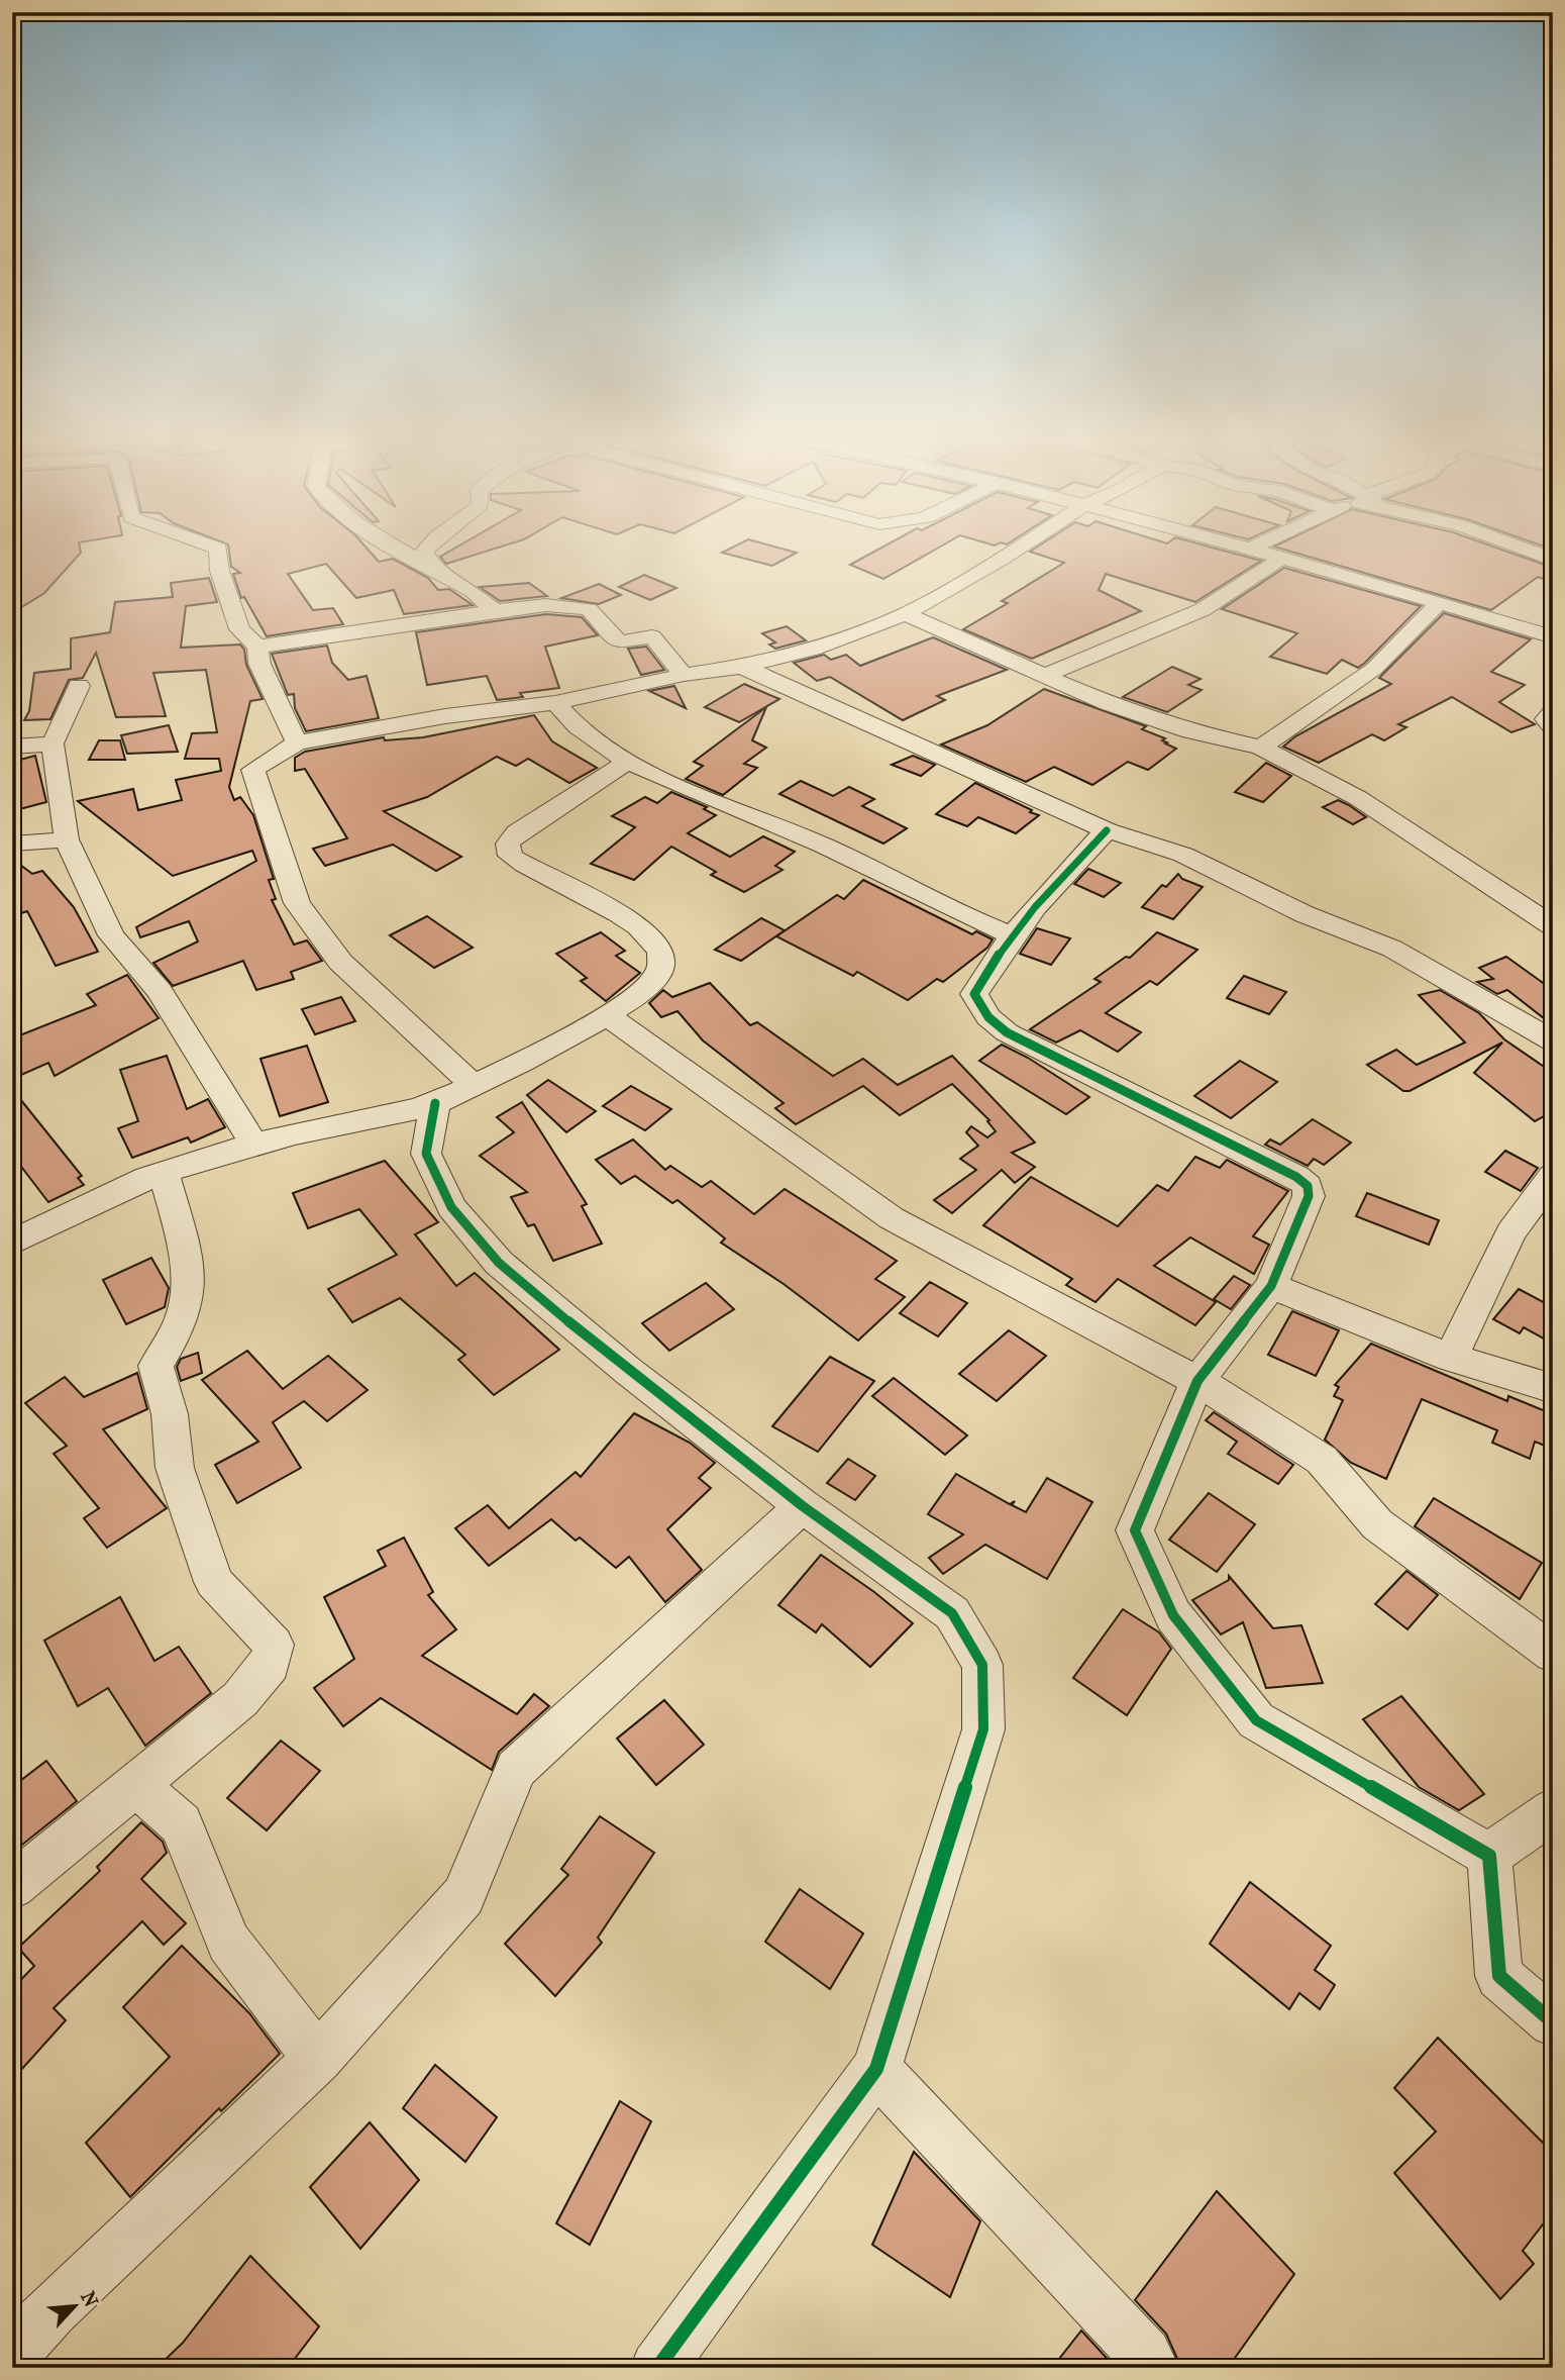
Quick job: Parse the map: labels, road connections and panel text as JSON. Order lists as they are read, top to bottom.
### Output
{
  "north": "top right"
}
